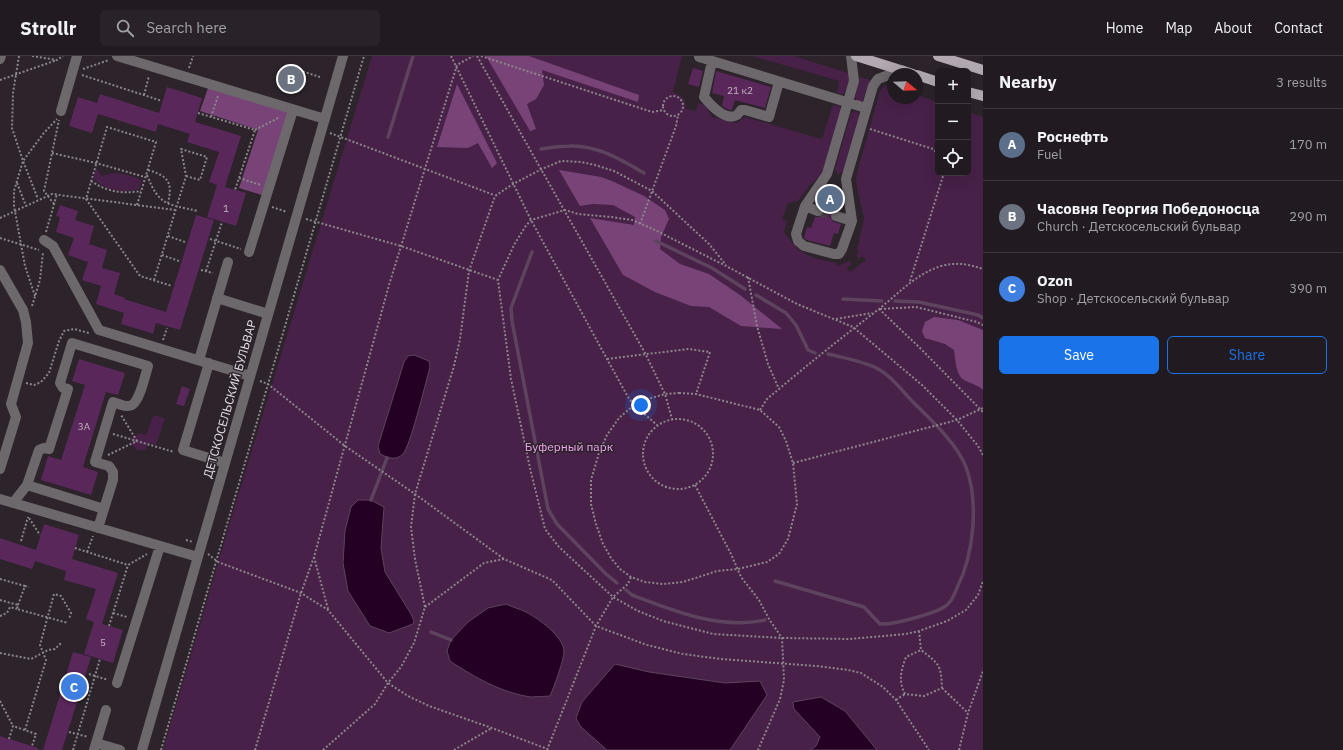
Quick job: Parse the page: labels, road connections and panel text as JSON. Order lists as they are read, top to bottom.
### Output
{
  "streets": {
    "street": ["ДЕТСКОСЕЛЬСКИЙ БУЛЬВАР"]
  },
  "parks": ["Буферный парк"],
  "house_numbers": [
    "21 к2",
    "1",
    "3А",
    "5"
  ],
  "north": "right",
  "page": {
    "header": "Strollr",
    "search": "Search here",
    "nav": [
      "Home",
      "Map",
      "About",
      "Contact"
    ],
    "heading": ["Nearby", "3 results"],
    "pins": ["B", "A", "C"],
    "map_buttons": ["+", "−"],
    "list": [
      {
        "mark": "A",
        "name": "Роснефть",
        "note": "Fuel",
        "value": "170 m"
      },
      {
        "mark": "B",
        "name": "Часовня Георгия Победоносца",
        "note": "Church · Детскосельский бульвар",
        "value": "290 m"
      },
      {
        "mark": "C",
        "name": "Ozon",
        "note": "Shop · Детскосельский бульвар",
        "value": "390 m"
      }
    ],
    "buttons": ["Save", "Share"]
  }
}
